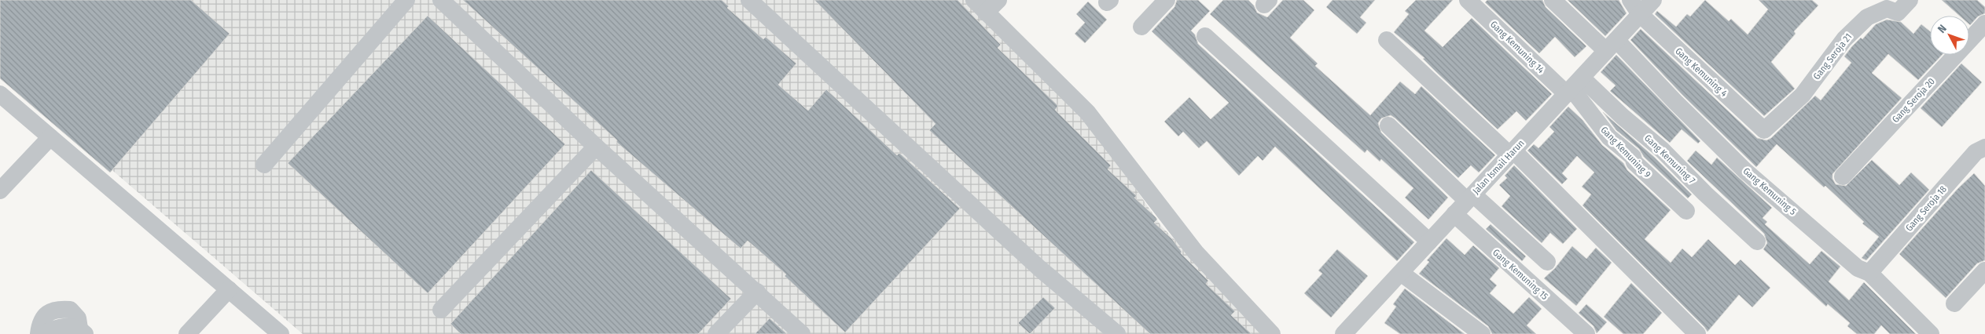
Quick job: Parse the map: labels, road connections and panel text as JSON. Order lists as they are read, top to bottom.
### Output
{
  "streets": {
    "street": [
      "Gang Kemuning 14",
      "Gang Seroja 21",
      "Gang Kemuning 4",
      "Gang Seroja 20",
      "Gang Kemuning 9",
      "Gang Kemuning 7",
      "Jalan Ismail Harun",
      "Gang Kemuning 5",
      "Gang Seroja 18",
      "Gang Kemuning 15"
    ]
  },
  "crossings": [
    ["Gang Kemuning 14", "Gang Kemuning 9"],
    ["Gang Kemuning 14", "Gang Kemuning 7"],
    ["Gang Kemuning 14", "Jalan Ismail Harun"],
    ["Gang Seroja 21", "Gang Kemuning 4"],
    ["Gang Kemuning 4", "Jalan Ismail Harun"],
    ["Gang Kemuning 9", "Gang Kemuning 7"],
    ["Gang Kemuning 9", "Jalan Ismail Harun"],
    ["Gang Kemuning 7", "Jalan Ismail Harun"],
    ["Jalan Ismail Harun", "Gang Kemuning 5"],
    ["Jalan Ismail Harun", "Gang Kemuning 15"],
    ["Gang Kemuning 5", "Gang Seroja 18"]
  ],
  "north": "top left"
}
